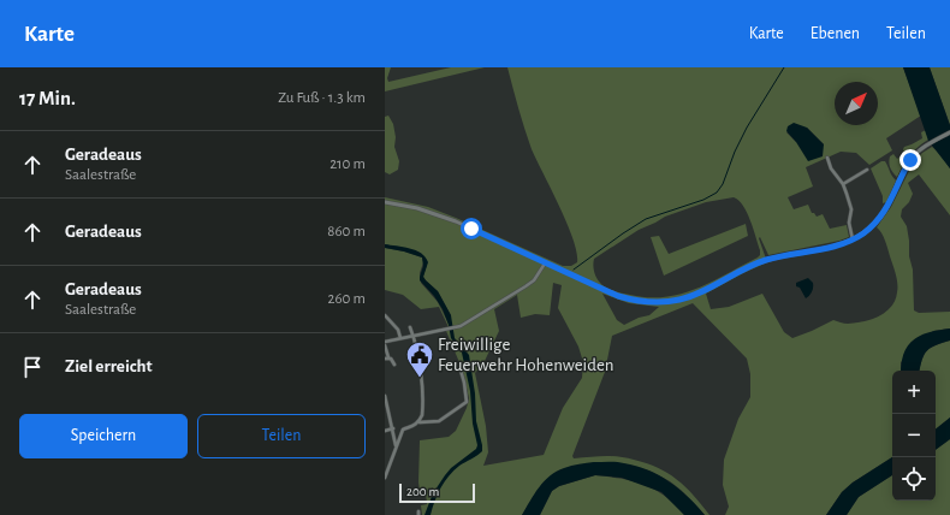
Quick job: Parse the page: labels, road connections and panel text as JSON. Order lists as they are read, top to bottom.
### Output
{
  "places": {
    "public building": ["Freiwillige Feuerwehr Hohenweiden"]
  },
  "scale_bar": "200 m",
  "north": "top right",
  "page": {
    "header": "Karte",
    "nav": ["Karte", "Ebenen", "Teilen"],
    "heading": ["17 Min.", "Zu Fuß · 1.3 km"],
    "list": [
      ["Geradeaus", "Saalestraße", "210 m"],
      ["Geradeaus", "860 m"],
      ["Geradeaus", "Saalestraße", "260 m"],
      "Ziel erreicht"
    ],
    "map_buttons": ["+", "−"],
    "buttons": ["Speichern", "Teilen"],
    "scale": "200 m"
  }
}
